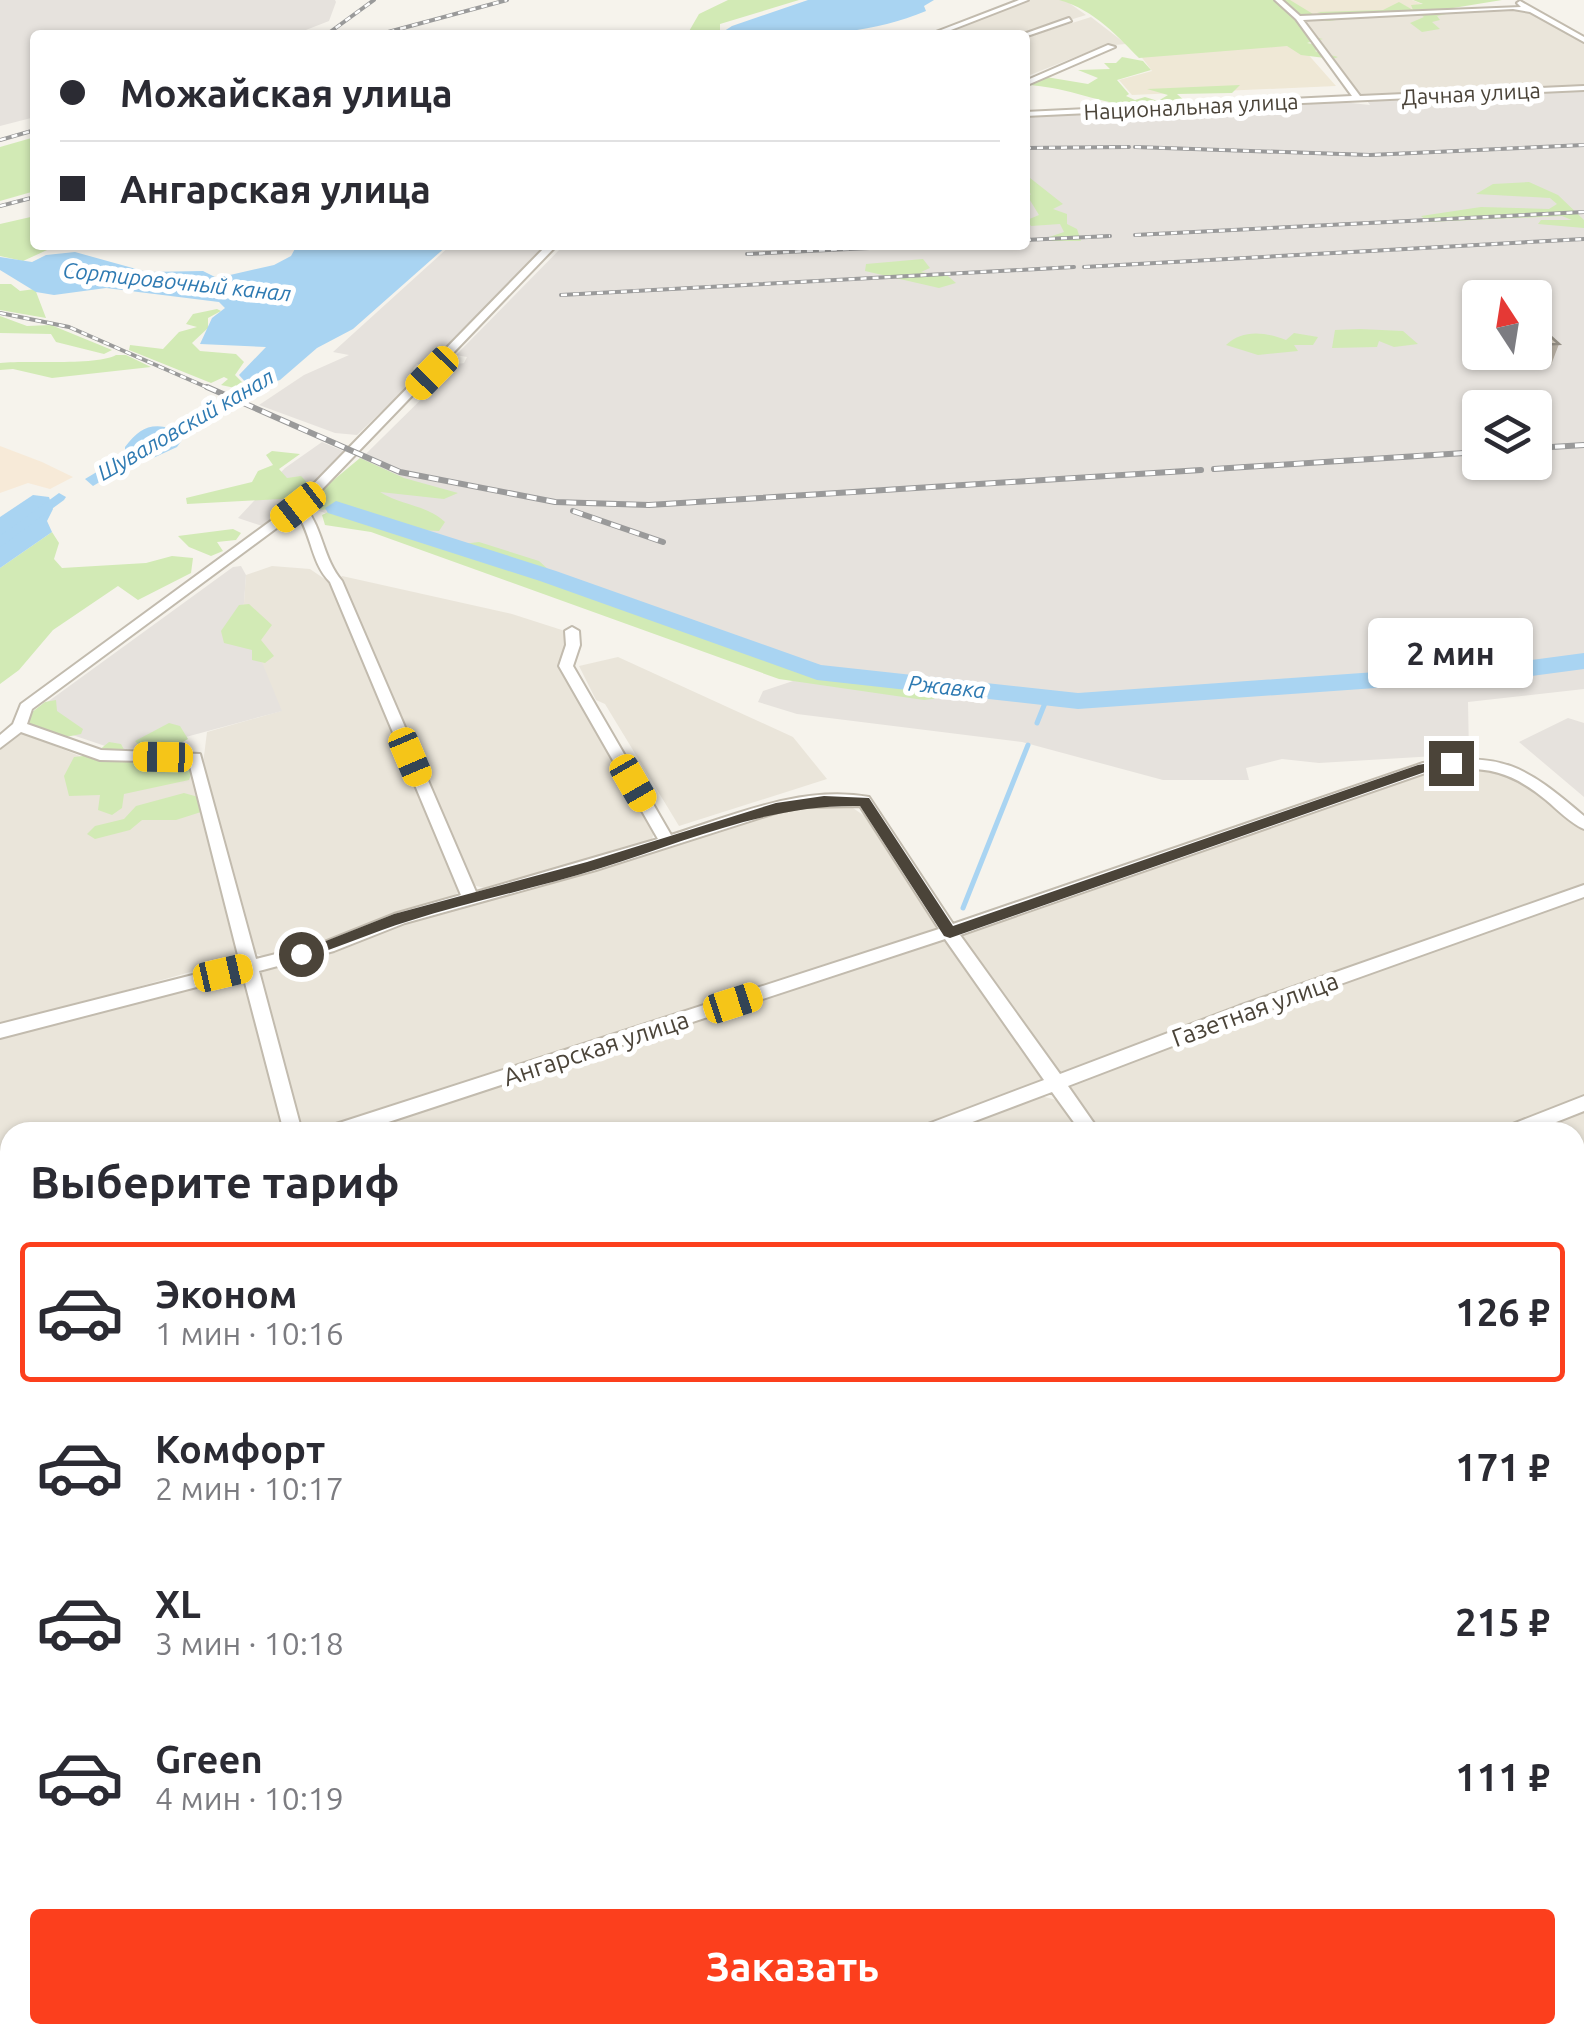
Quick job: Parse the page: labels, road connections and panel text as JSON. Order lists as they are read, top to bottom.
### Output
{
  "streets": {
    "street": [
      "Дачная улица",
      "Национальная улица",
      "Газетная улица",
      "Ангарская улица"
    ]
  },
  "crossings": [
    ["Дачная улица", "Национальная улица"]
  ],
  "water": ["Сортировочный канал", "Шуваловский канал", "Ржавка"],
  "north": "top",
  "page": {
    "banner": ["Можайская улица", "Ангарская улица"],
    "bubble": "2 мин",
    "heading": "Выберите тариф",
    "list": [
      {
        "name": "Эконом",
        "note": "1 мин · 10:16",
        "value": "126 ₽"
      },
      {
        "name": "Комфорт",
        "note": "2 мин · 10:17",
        "value": "171 ₽"
      },
      {
        "name": "XL",
        "note": "3 мин · 10:18",
        "value": "215 ₽"
      },
      {
        "name": "Green",
        "note": "4 мин · 10:19",
        "value": "111 ₽"
      }
    ],
    "buttons": "Заказать"
  }
}
